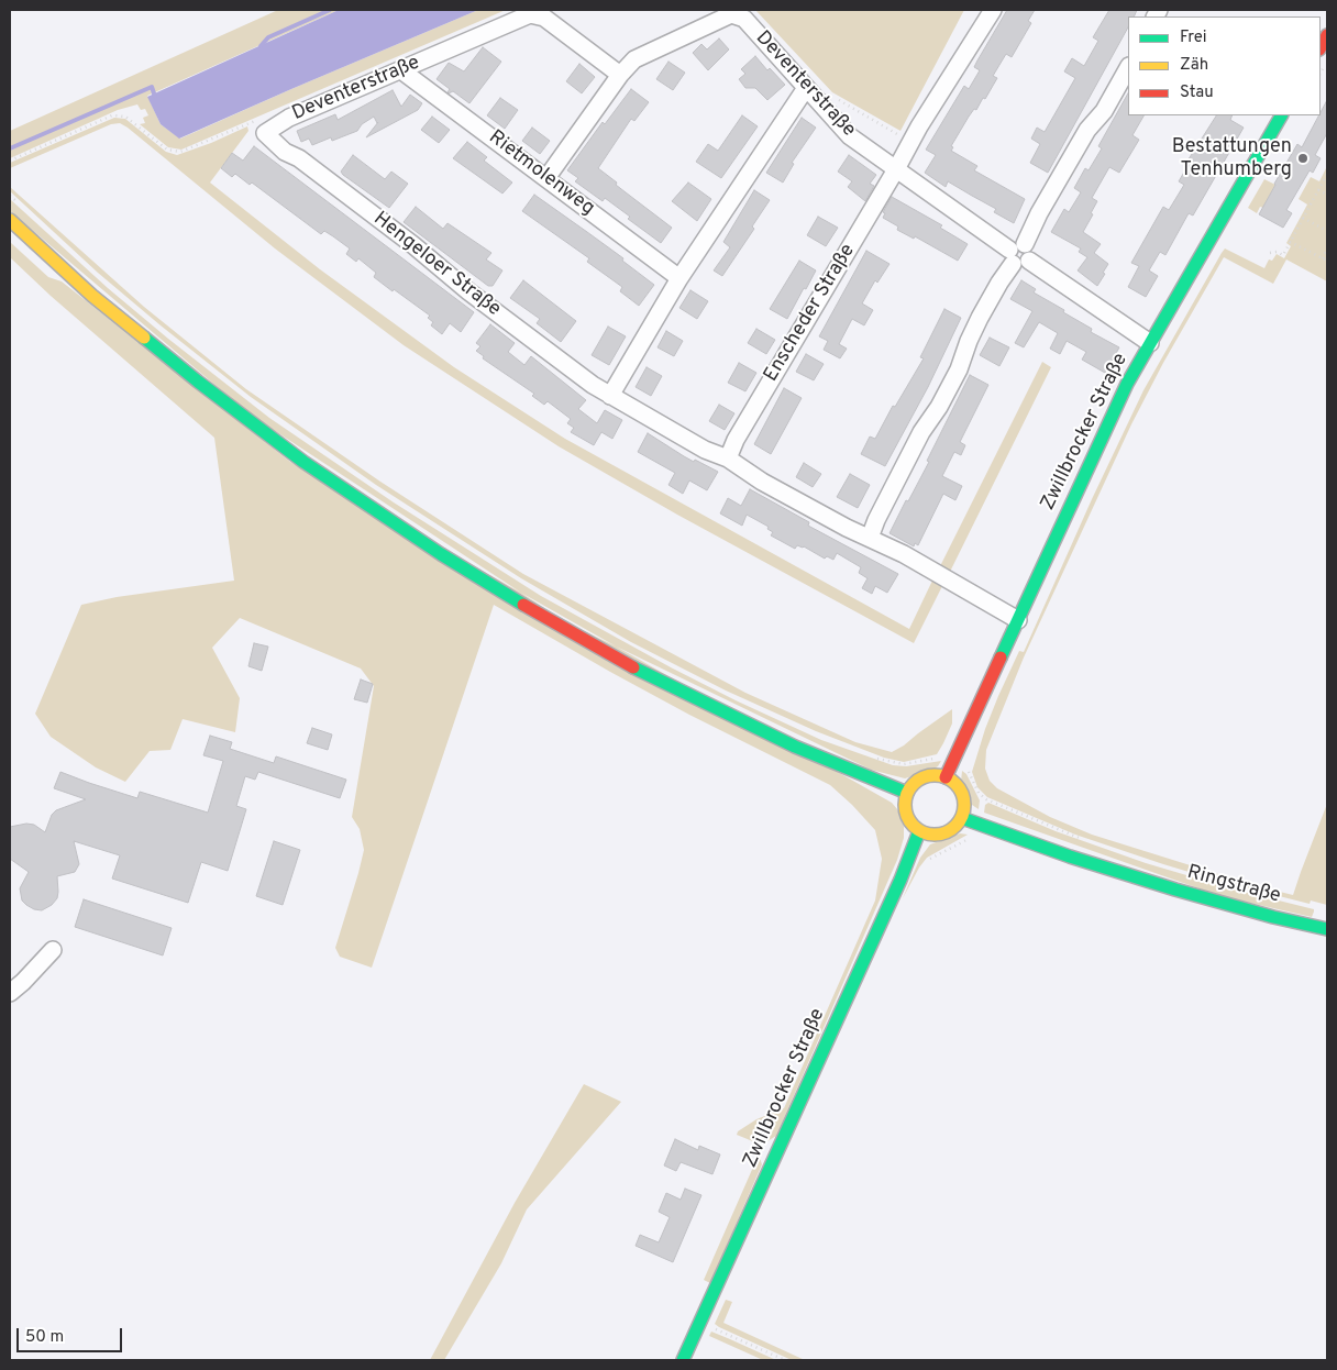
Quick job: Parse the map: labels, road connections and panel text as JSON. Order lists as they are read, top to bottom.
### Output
{
  "streets": {
    "main road": ["Zwillbrocker Straße", "Ringstraße"],
    "street": [
      "Deventerstraße",
      "Rietmolenweg",
      "Hengeloer Straße",
      "Enscheder Straße"
    ]
  },
  "crossings": [
    ["Deventerstraße", "Rietmolenweg"],
    ["Deventerstraße", "Hengeloer Straße"],
    ["Deventerstraße", "Enscheder Straße"],
    ["Deventerstraße", "Zwillbrocker Straße"],
    ["Hengeloer Straße", "Enscheder Straße"],
    ["Zwillbrocker Straße", "Ringstraße"]
  ],
  "places": ["Bestattungen Tenhumberg"],
  "legend": ["Frei", "Zäh", "Stau"],
  "scale_bar": "50 m"
}
